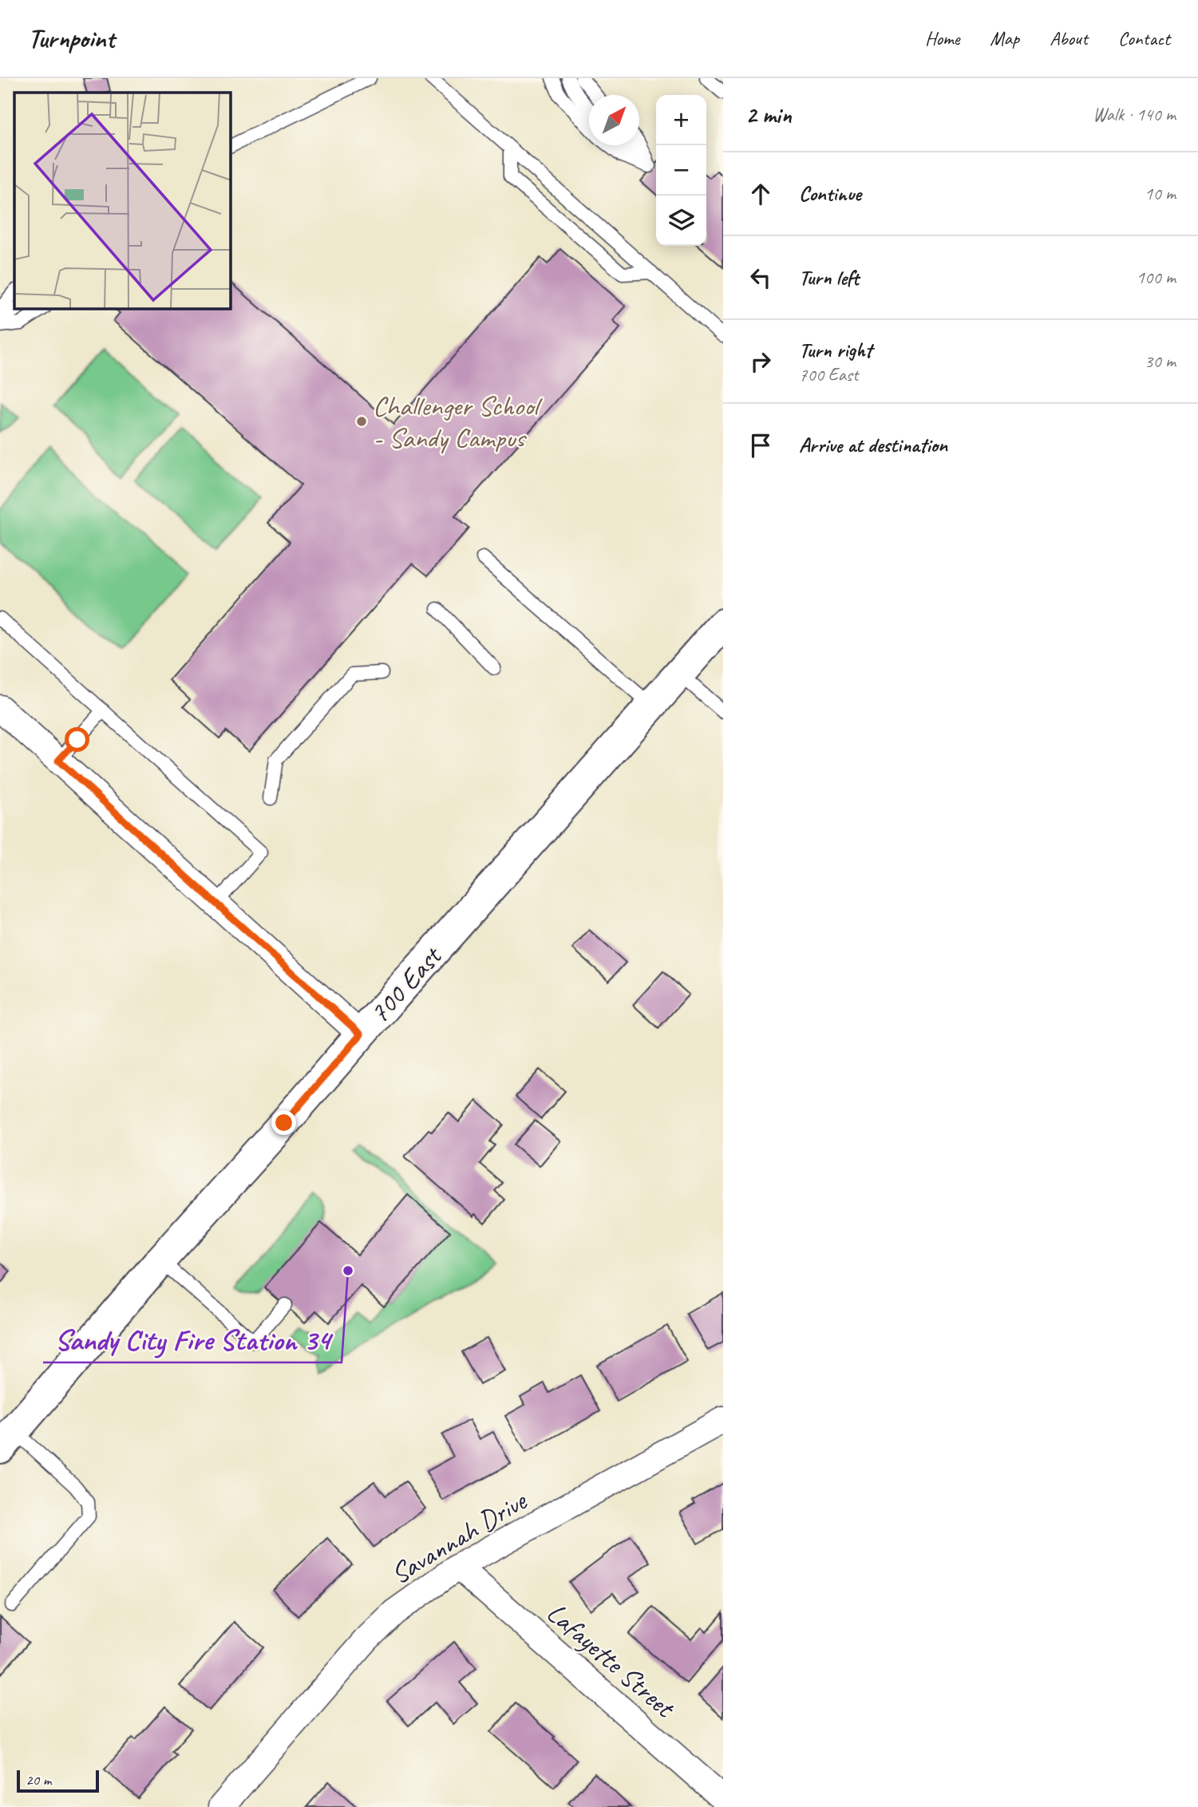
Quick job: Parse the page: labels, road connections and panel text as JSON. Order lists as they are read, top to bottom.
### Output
{
  "streets": {
    "main road": ["700 East"],
    "street": ["Savannah Drive", "Lafayette Street"]
  },
  "crossings": [
    ["Savannah Drive", "Lafayette Street"]
  ],
  "places": ["Challenger School - Sandy Campus", "Sandy City Fire Station 34"],
  "scale_bar": "20 m",
  "north": "top right",
  "page": {
    "header": "Turnpoint",
    "nav": [
      "Home",
      "Map",
      "About",
      "Contact"
    ],
    "heading": ["2 min", "Walk · 140 m"],
    "map_buttons": ["+", "−"],
    "list": [
      ["Continue", "10 m"],
      ["Turn left", "100 m"],
      ["Turn right", "700 East", "30 m"],
      "Arrive at destination"
    ],
    "scale": "20 m"
  }
}
